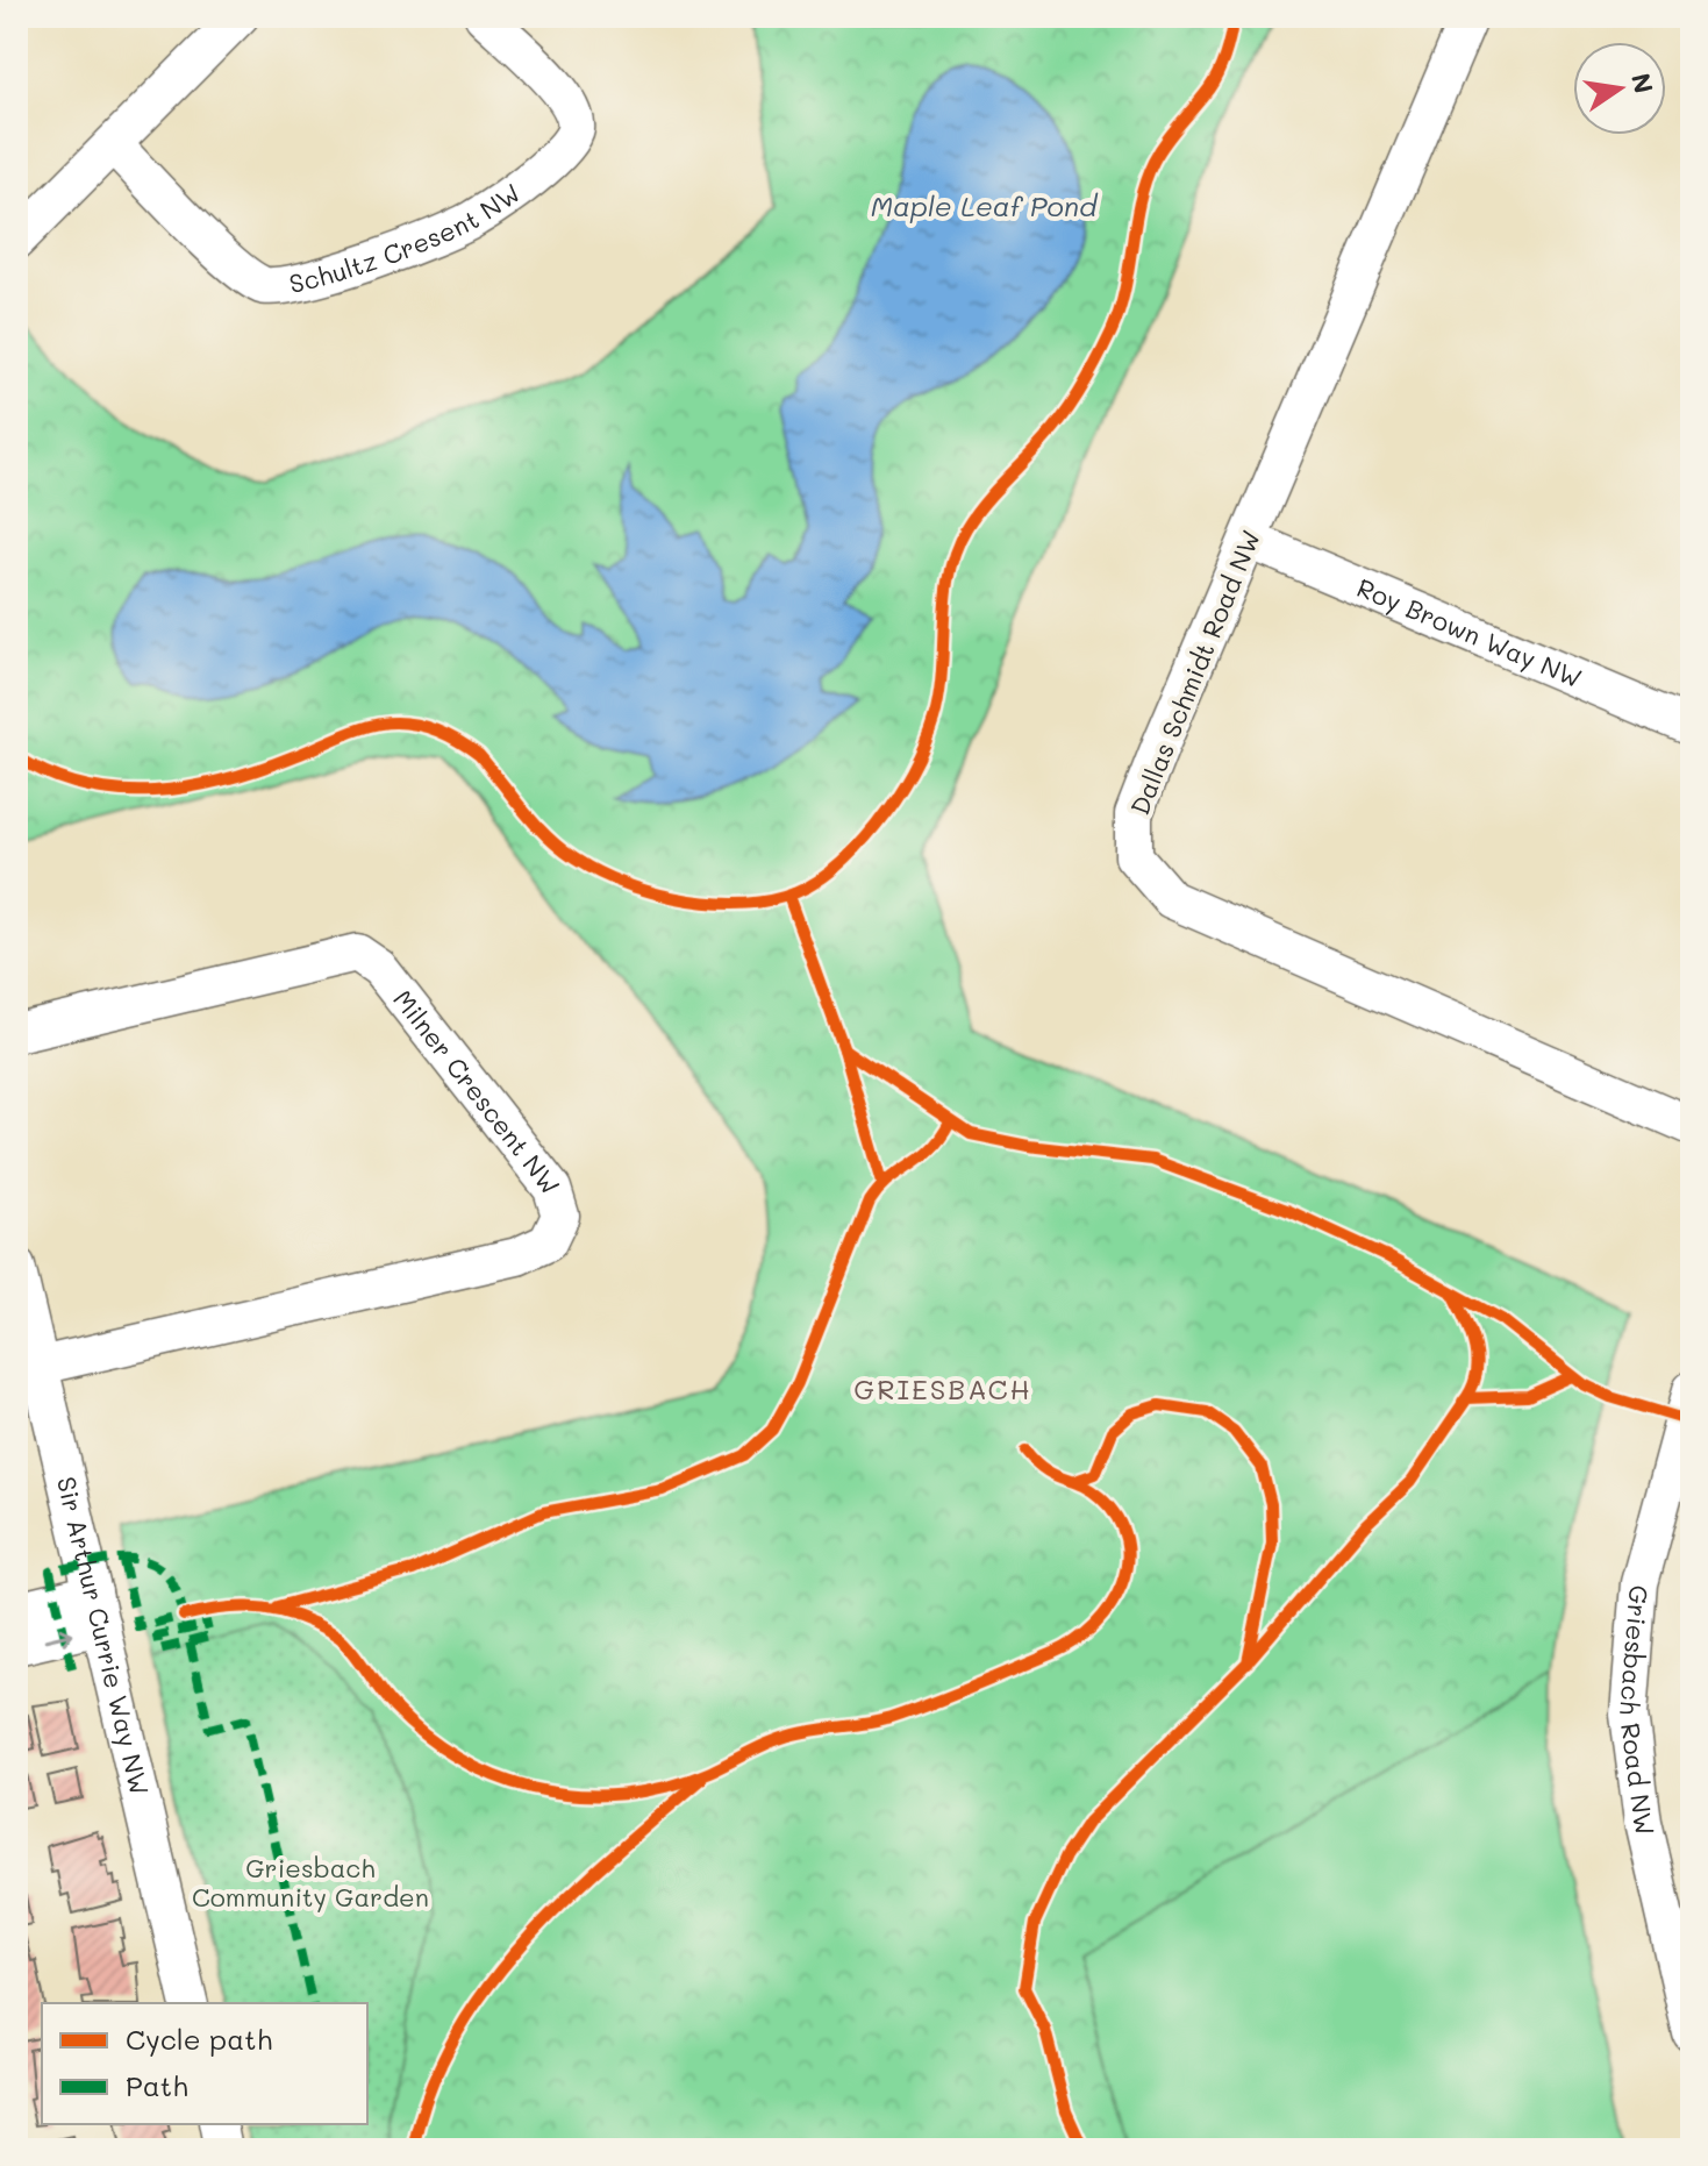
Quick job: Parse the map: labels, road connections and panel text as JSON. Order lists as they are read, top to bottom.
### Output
{
  "streets": {
    "street": [
      "Schultz Cresent NW",
      "Roy Brown Way NW",
      "Dallas Schmidt Road NW",
      "Milner Crescent NW",
      "Sir Arthur Currie Way NW",
      "Griesbach Road NW"
    ]
  },
  "crossings": [
    ["Roy Brown Way NW", "Dallas Schmidt Road NW"],
    ["Milner Crescent NW", "Sir Arthur Currie Way NW"]
  ],
  "districts": ["GRIESBACH"],
  "water": ["Maple Leaf Pond"],
  "parks": ["Griesbach Community Garden"],
  "legend": ["Cycle path", "Path"],
  "north": "right"
}
